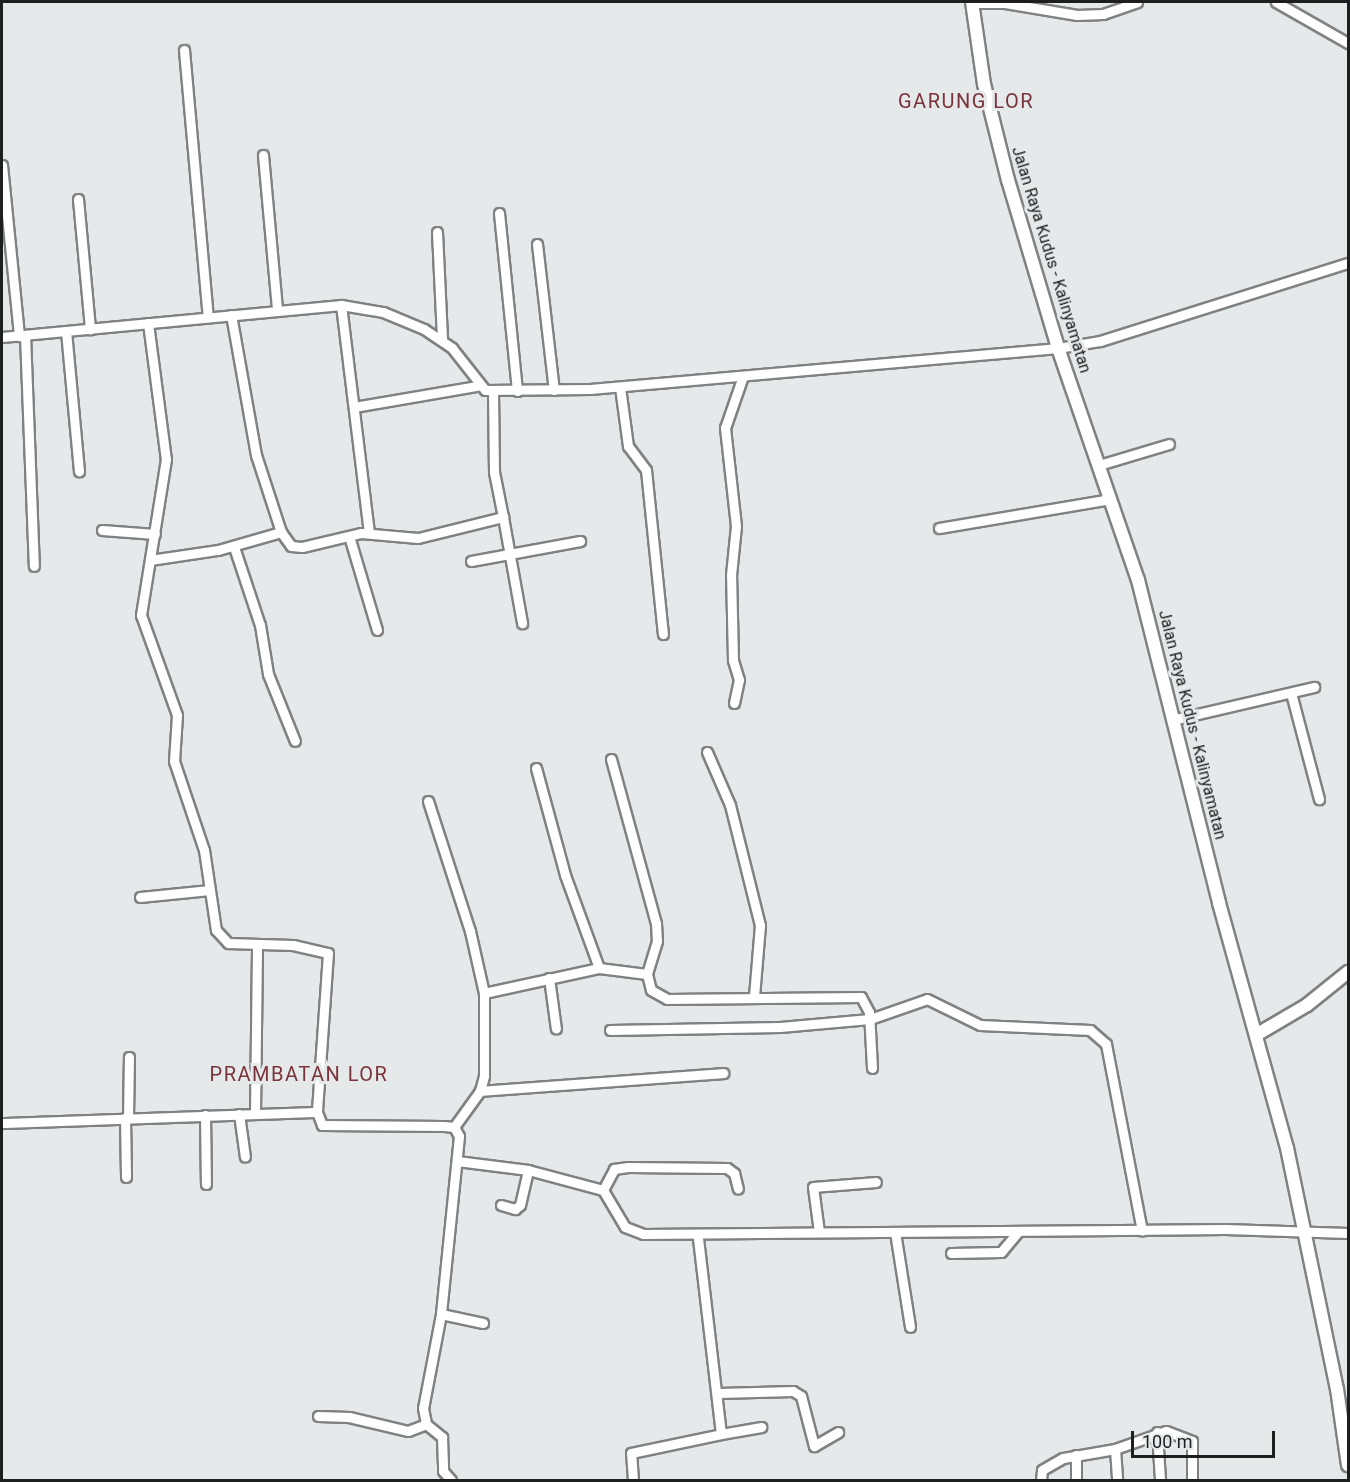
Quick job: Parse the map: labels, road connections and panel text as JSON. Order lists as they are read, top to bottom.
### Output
{
  "streets": {
    "main road": ["Jalan Raya Kudus - Kalinyamatan"]
  },
  "districts": ["GARUNG LOR", "PRAMBATAN LOR"],
  "scale_bar": "100 m"
}
